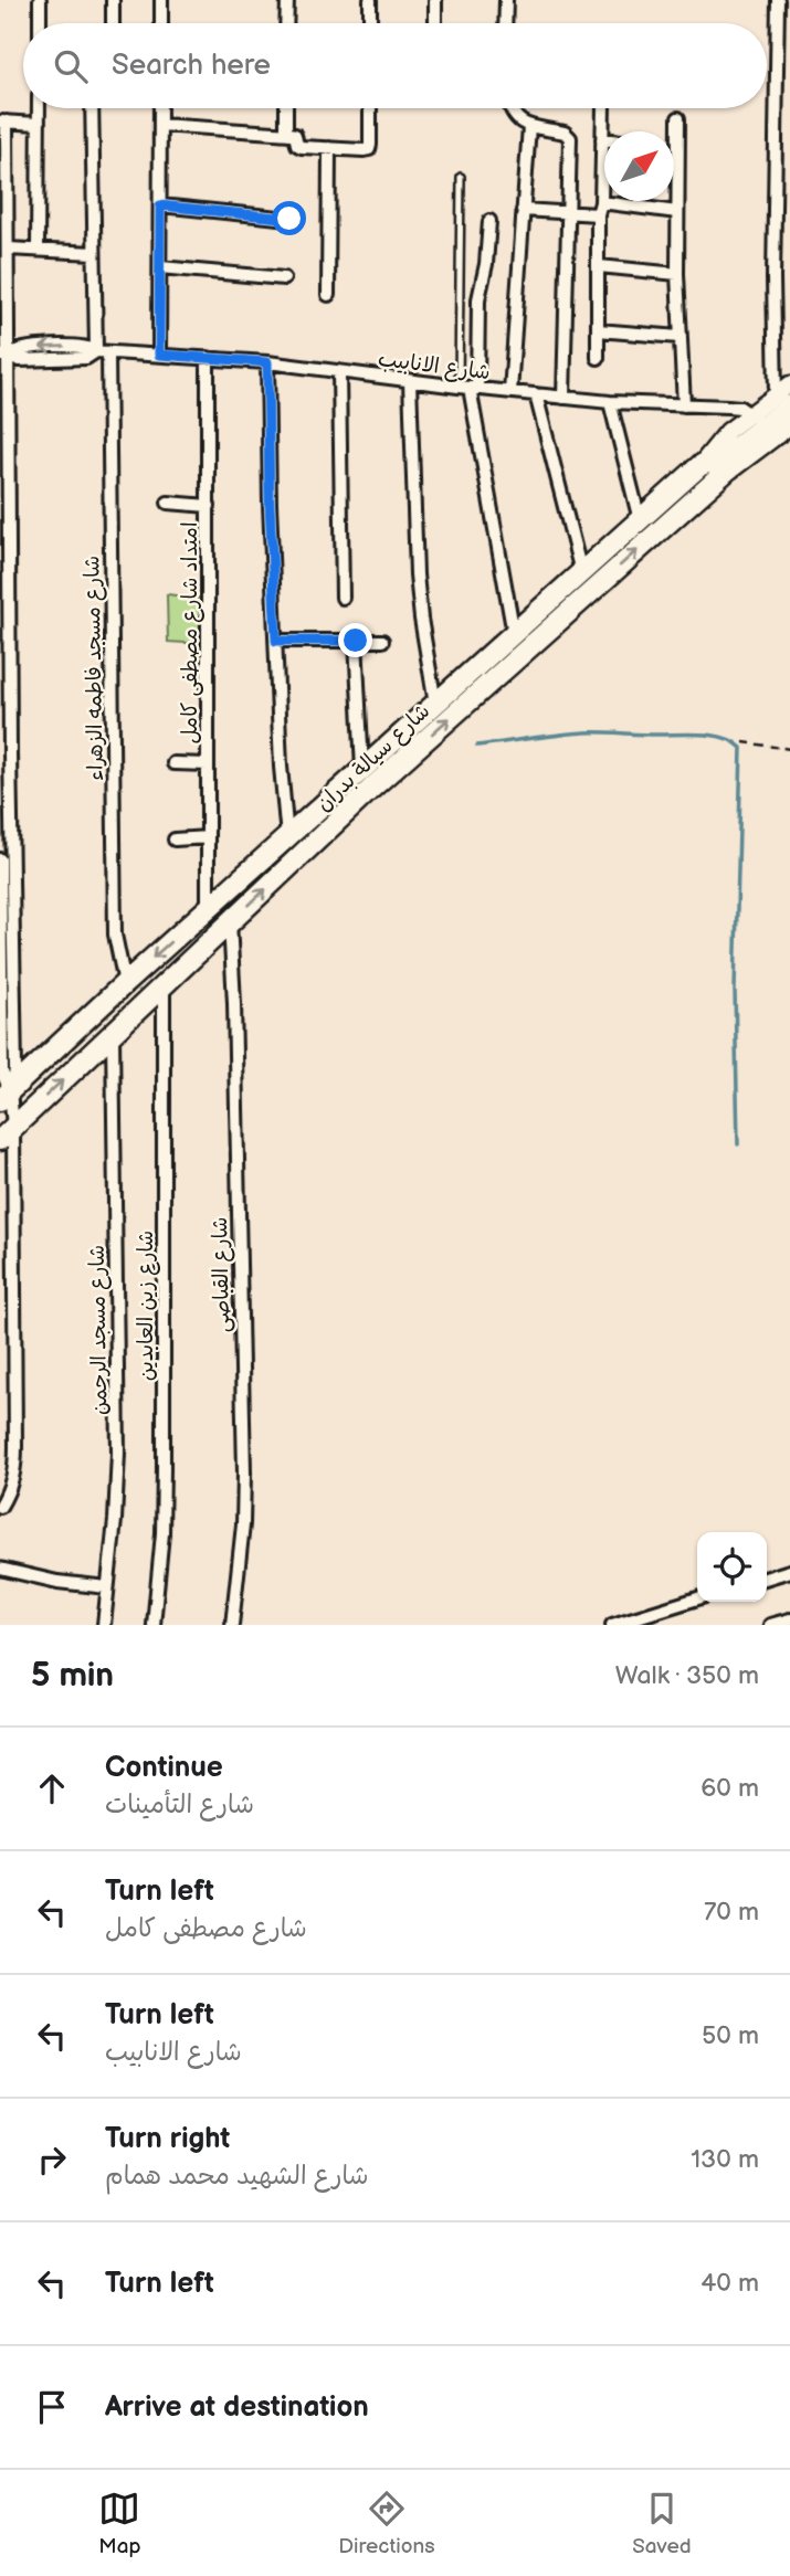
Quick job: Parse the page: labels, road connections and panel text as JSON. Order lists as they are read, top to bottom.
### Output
{
  "streets": {
    "main road": ["شارع سيالة بدران"],
    "street": [
      "شارع الانابيب",
      "امتداد شارع مصطفى كامل",
      "شارع مسجد فاطمه الزهراء",
      "شارع القباصى",
      "شارع زين العابدين",
      "شارع مسجد الرحمن"
    ]
  },
  "crossings": [
    ["شارع الانابيب", "امتداد شارع مصطفى كامل"],
    ["شارع الانابيب", "شارع مسجد فاطمه الزهراء"],
    ["شارع الانابيب", "شارع سيالة بدران"],
    ["امتداد شارع مصطفى كامل", "شارع سيالة بدران"],
    ["شارع مسجد فاطمه الزهراء", "شارع سيالة بدران"],
    ["شارع سيالة بدران", "شارع القباصى"],
    ["شارع سيالة بدران", "شارع زين العابدين"],
    ["شارع سيالة بدران", "شارع مسجد الرحمن"]
  ],
  "north": "top right",
  "page": {
    "search": "Search here",
    "heading": ["5 min", "Walk · 350 m"],
    "list": [
      ["Continue", "شارع التأمينات", "60 m"],
      ["Turn left", "شارع مصطفى كامل", "70 m"],
      ["Turn left", "شارع الانابيب", "50 m"],
      ["Turn right", "شارع الشهيد محمد همام", "130 m"],
      ["Turn left", "40 m"],
      "Arrive at destination"
    ],
    "nav": ["Map", "Directions", "Saved"]
  }
}
